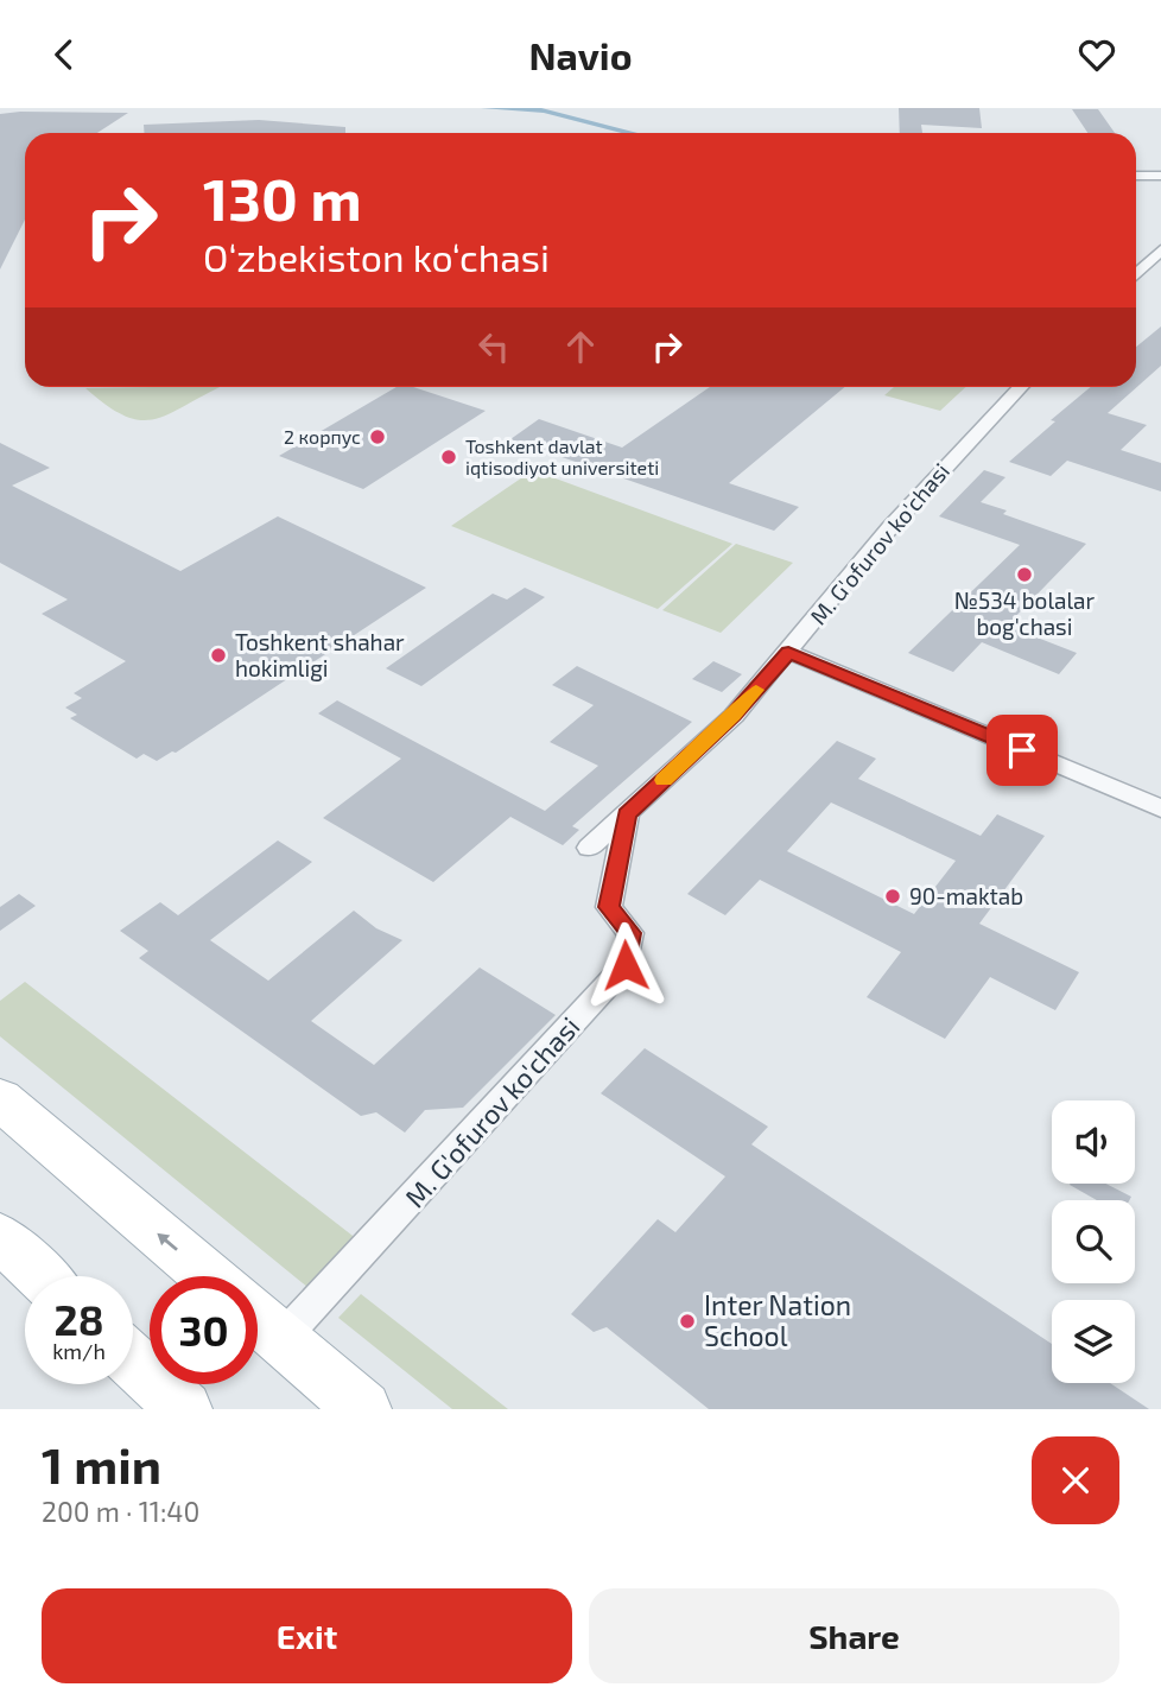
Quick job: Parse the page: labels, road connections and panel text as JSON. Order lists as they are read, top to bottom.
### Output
{
  "streets": {
    "street": ["M. G'ofurov ko'chasi"]
  },
  "places": [
    "2 корпус",
    "Toshkent davlat iqtisodiyot universiteti",
    "№534 bolalar bog'chasi",
    "Toshkent shahar hokimligi",
    "90-maktab",
    "Inter Nation School"
  ],
  "page": {
    "header": "Navio",
    "turn": ["130 m", "O‘zbekiston ko‘chasi"],
    "speed": "28 km/h",
    "limit": "30",
    "heading": ["1 min", "200 m · 11:40"],
    "buttons": ["Exit", "Share"]
  }
}
